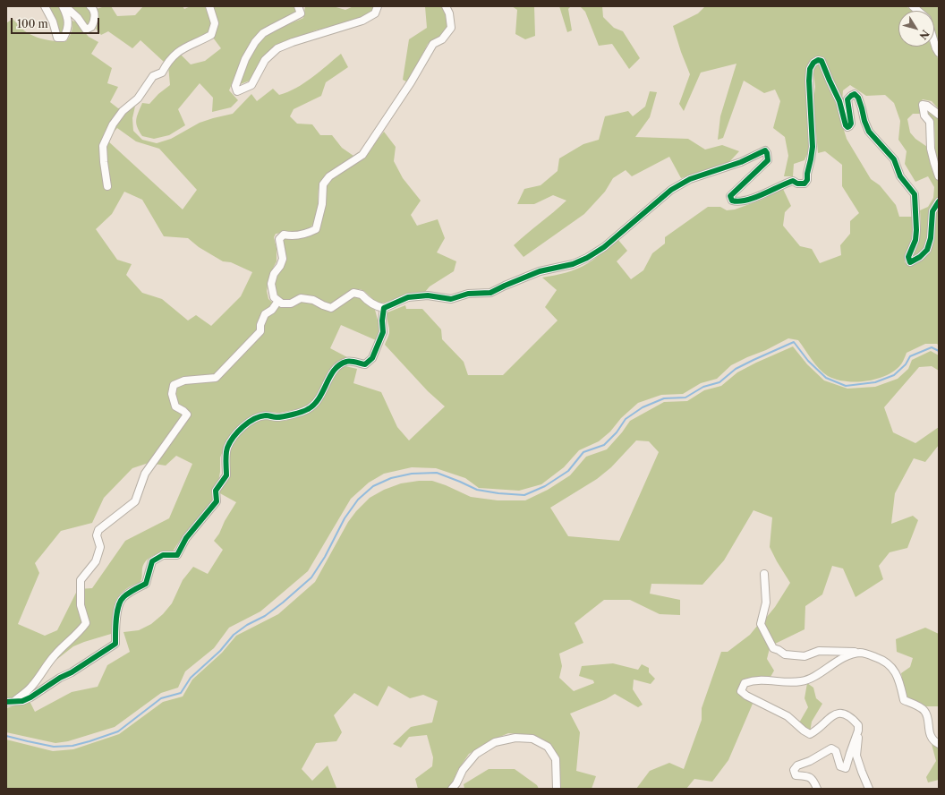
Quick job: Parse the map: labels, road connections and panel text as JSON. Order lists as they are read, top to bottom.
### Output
{
  "scale_bar": "100 m",
  "north": "bottom right"
}
